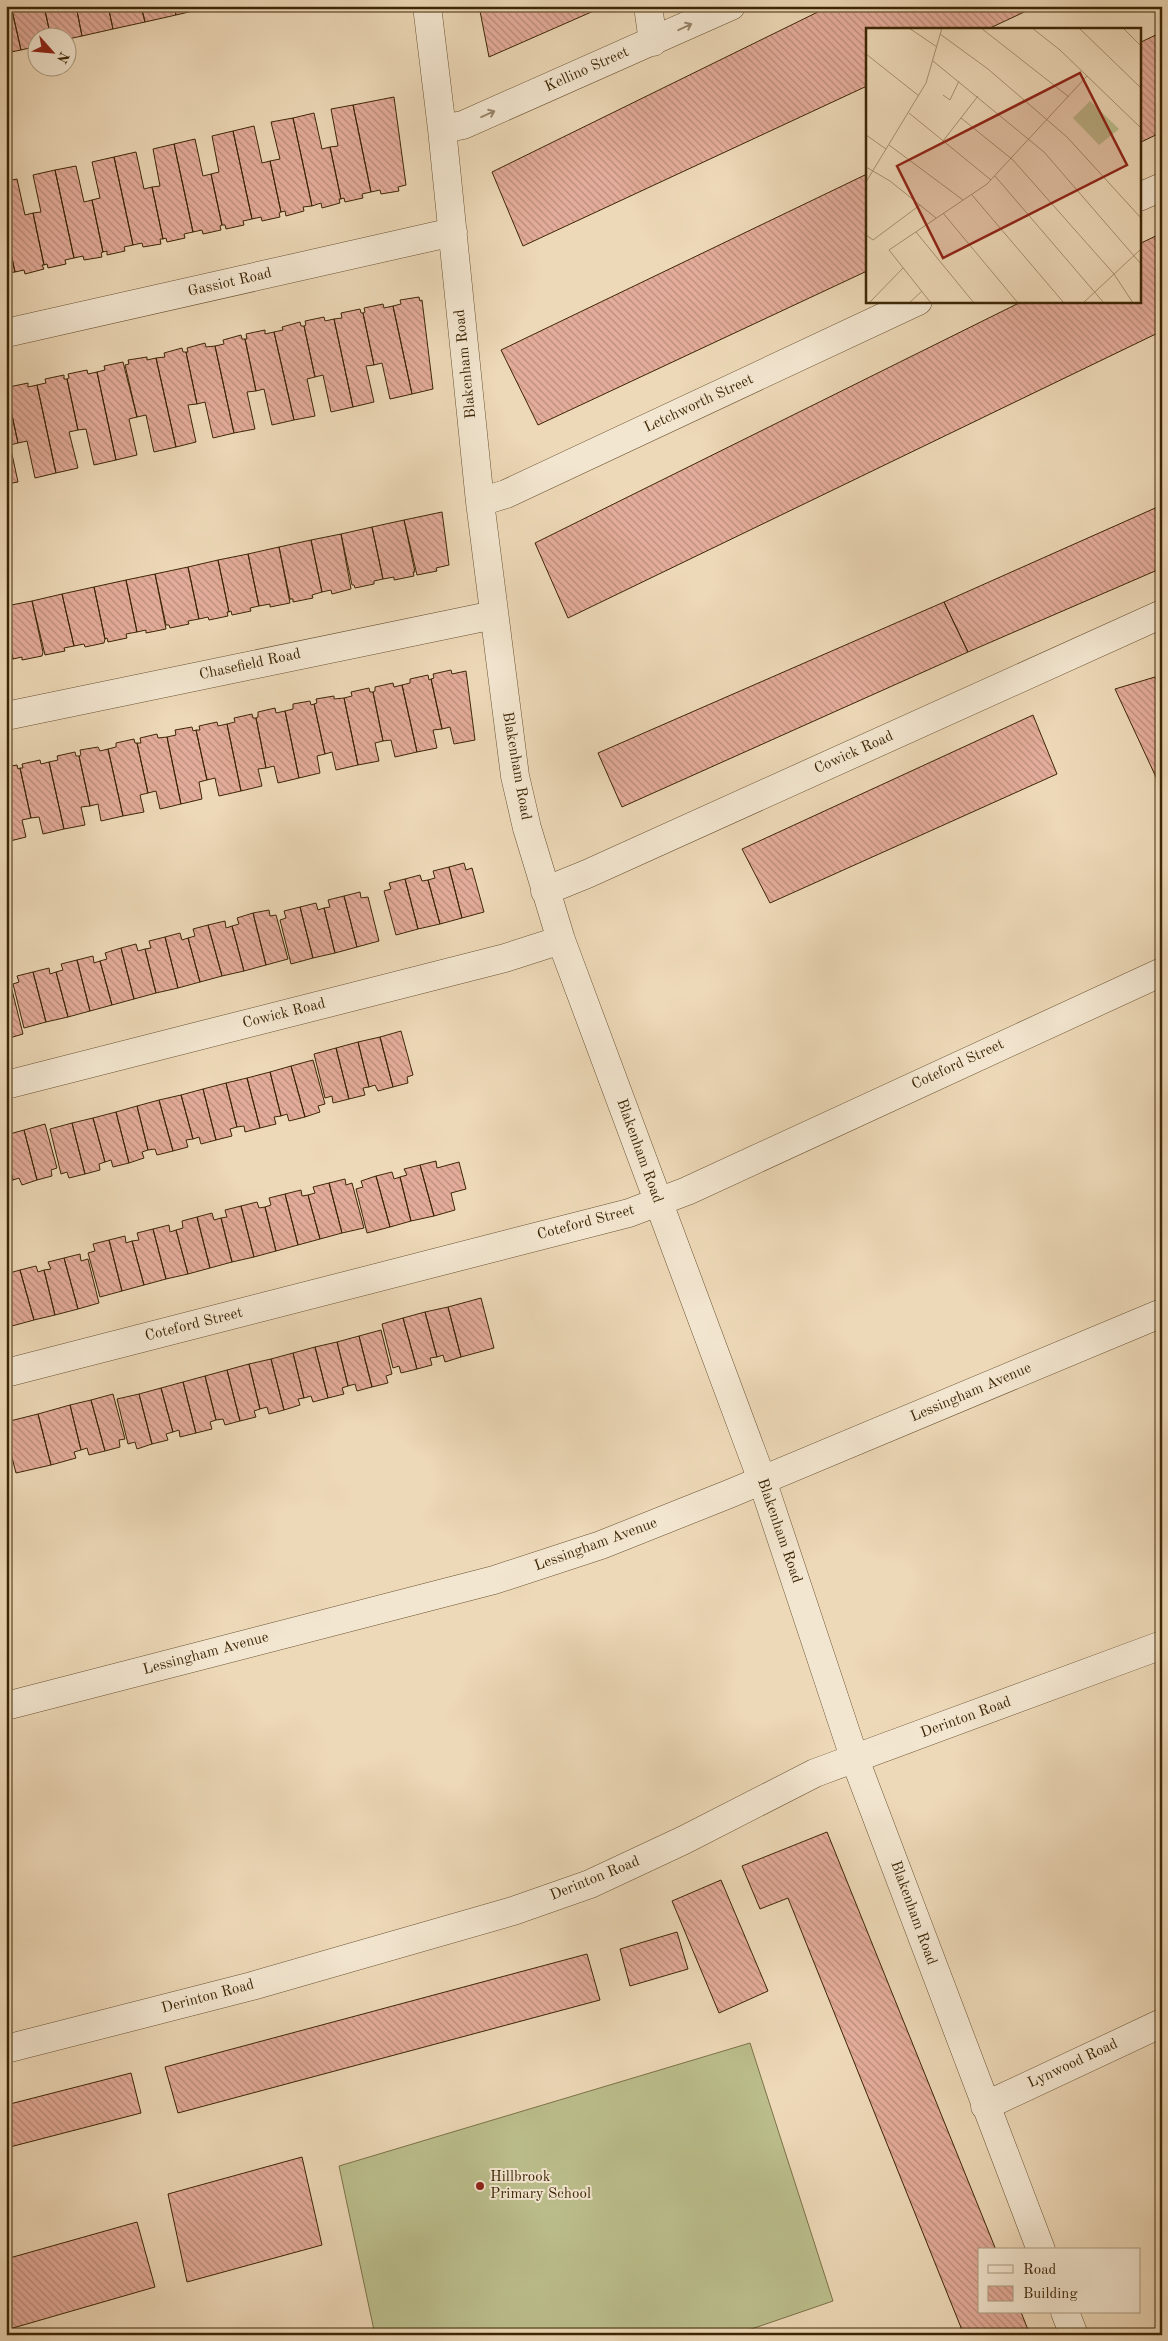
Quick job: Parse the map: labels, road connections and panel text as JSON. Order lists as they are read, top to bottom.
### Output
{
  "streets": {
    "street": [
      "Kellino Street",
      "Gassiot Road",
      "Blakenham Road",
      "Letchworth Street",
      "Chasefield Road",
      "Cowick Road",
      "Coteford Street",
      "Lessingham Avenue",
      "Derinton Road",
      "Lynwood Road"
    ]
  },
  "crossings": [
    ["Kellino Street", "Blakenham Road"],
    ["Gassiot Road", "Blakenham Road"],
    ["Blakenham Road", "Letchworth Street"],
    ["Blakenham Road", "Chasefield Road"],
    ["Blakenham Road", "Cowick Road"],
    ["Blakenham Road", "Coteford Street"],
    ["Blakenham Road", "Lessingham Avenue"],
    ["Blakenham Road", "Derinton Road"],
    ["Blakenham Road", "Lynwood Road"]
  ],
  "one_way": ["Kellino Street"],
  "places": ["Hillbrook Primary School"],
  "legend": ["Road", "Building"],
  "north": "bottom right"
}
